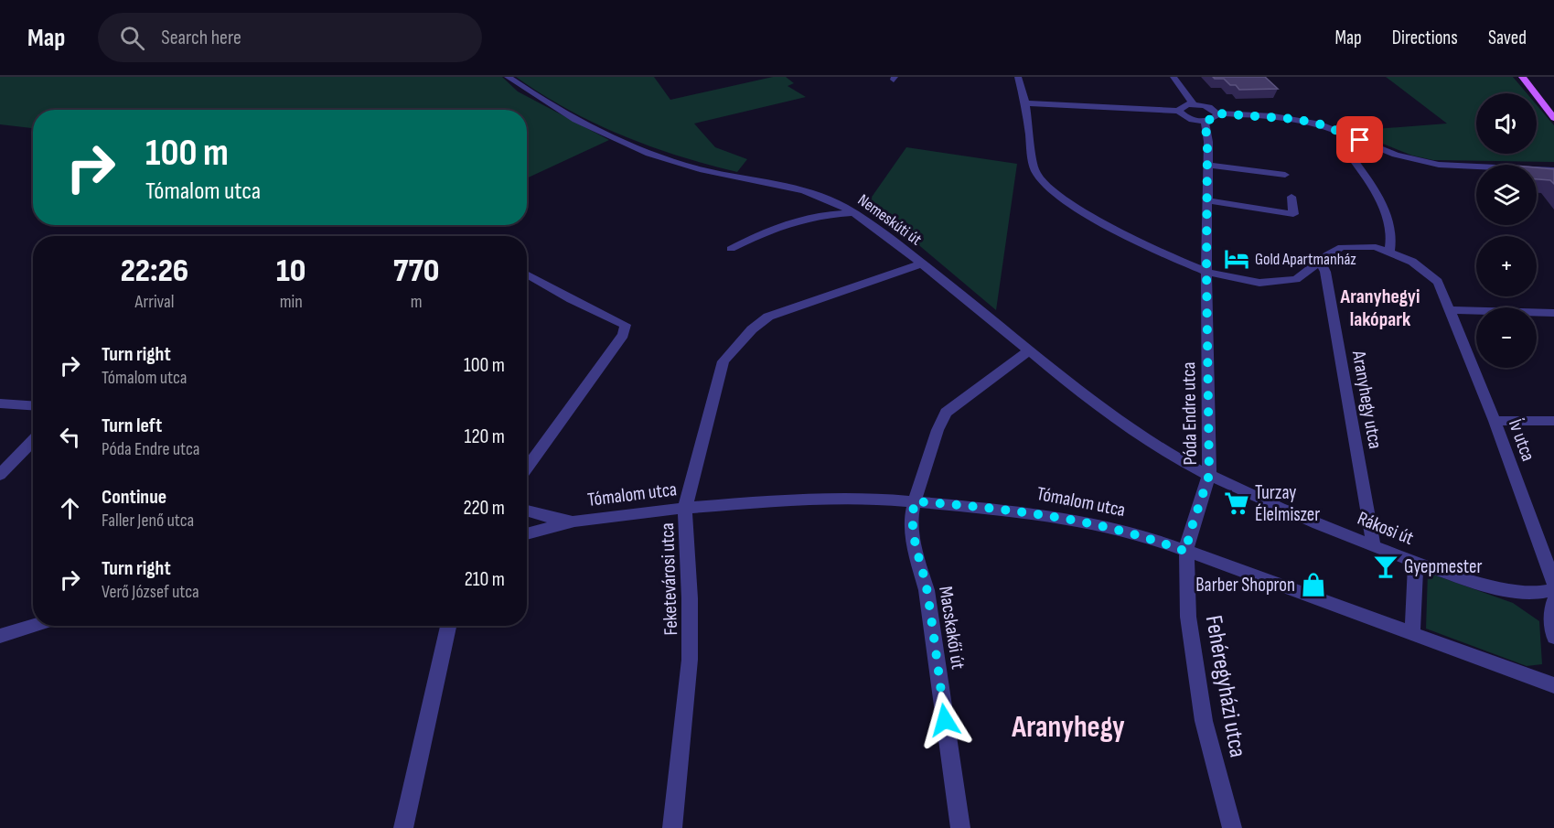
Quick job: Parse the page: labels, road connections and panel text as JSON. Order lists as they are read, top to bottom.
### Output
{
  "streets": {
    "street": [
      "Nemeskúti út",
      "Aranyhegy utca",
      "Póda Endre utca",
      "Ív utca",
      "Tómalom utca",
      "Rákosi út",
      "Feketevárosi utca",
      "Macskakői út",
      "Fehéregyházi utca"
    ]
  },
  "crossings": [
    ["Nemeskúti út", "Póda Endre utca"],
    ["Nemeskúti út", "Rákosi út"],
    ["Nemeskúti út", "Feketevárosi utca"],
    ["Nemeskúti út", "Macskakői út"],
    ["Aranyhegy utca", "Ív utca"],
    ["Aranyhegy utca", "Rákosi út"],
    ["Póda Endre utca", "Tómalom utca"],
    ["Póda Endre utca", "Rákosi út"],
    ["Póda Endre utca", "Fehéregyházi utca"],
    ["Tómalom utca", "Feketevárosi utca"],
    ["Tómalom utca", "Macskakői út"],
    ["Tómalom utca", "Fehéregyházi utca"]
  ],
  "districts": ["Aranyhegyi lakópark", "Aranyhegy"],
  "places": {
    "hotel": ["Gold Apartmanház"],
    "supermarket": ["Turzay Élelmiszer"],
    "bar": ["Gyepmester"],
    "shop": ["Barber Shopron"]
  },
  "page": {
    "header": "Map",
    "search": "Search here",
    "nav": ["Map", "Directions", "Saved"],
    "map_buttons": ["+", "−"],
    "turn": ["100 m", "Tómalom utca"],
    "eta": [
      "22:26",
      "Arrival",
      "10",
      "min",
      "770",
      "m"
    ],
    "list": [
      {
        "name": "Turn right",
        "note": "Tómalom utca",
        "value": "100 m"
      },
      {
        "name": "Turn left",
        "note": "Póda Endre utca",
        "value": "120 m"
      },
      {
        "name": "Continue",
        "note": "Faller Jenő utca",
        "value": "220 m"
      },
      {
        "name": "Turn right",
        "note": "Verő József utca",
        "value": "210 m"
      }
    ]
  }
}
